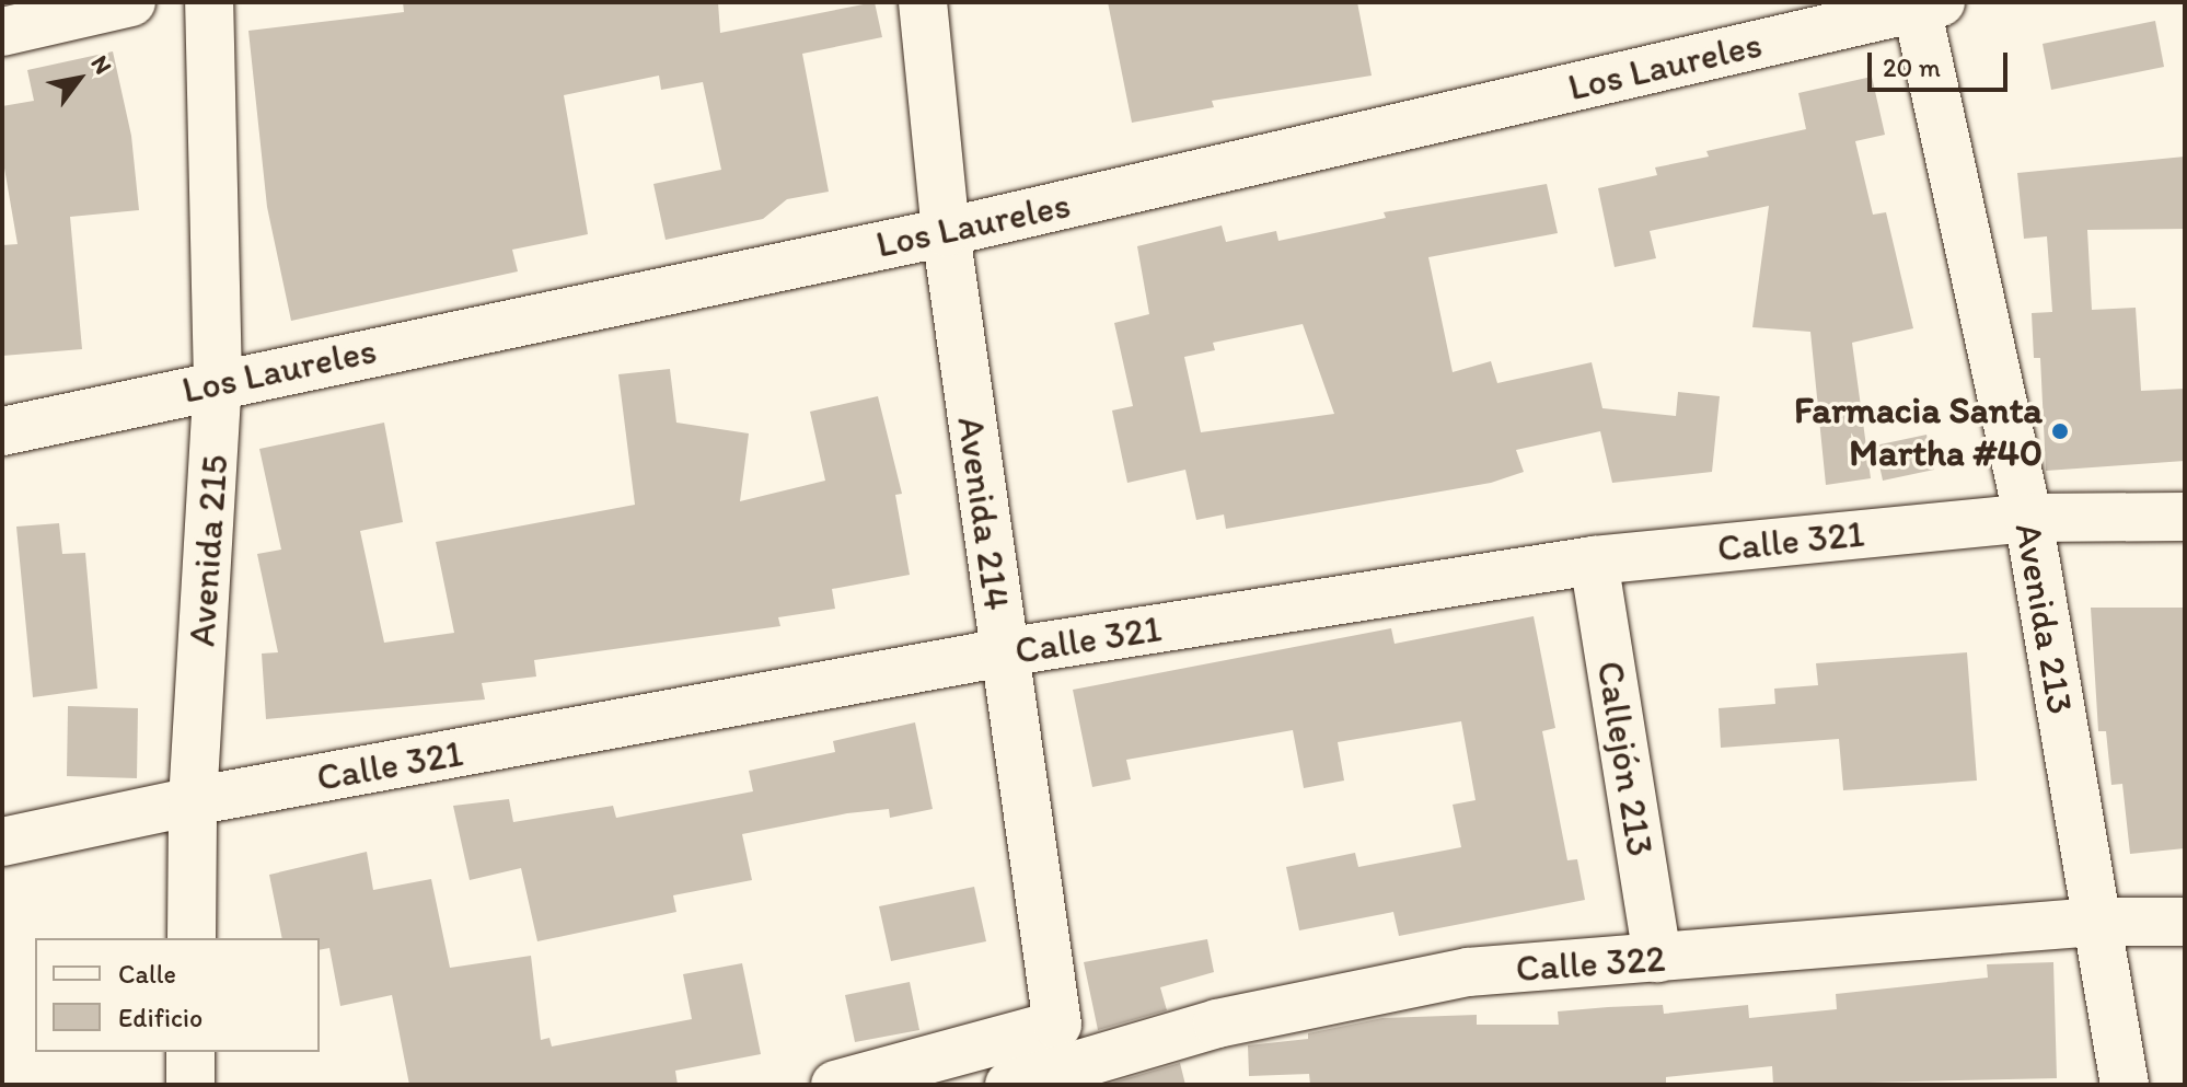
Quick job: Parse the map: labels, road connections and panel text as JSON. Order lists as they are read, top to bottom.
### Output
{
  "streets": {
    "street": [
      "Los Laureles",
      "Avenida 214",
      "Calle 321",
      "Avenida 215",
      "Avenida 213",
      "Callejón 213",
      "Calle 322"
    ]
  },
  "crossings": [
    ["Los Laureles", "Avenida 214"],
    ["Los Laureles", "Avenida 215"],
    ["Los Laureles", "Avenida 213"],
    ["Avenida 214", "Calle 321"],
    ["Calle 321", "Avenida 215"],
    ["Calle 321", "Avenida 213"],
    ["Calle 321", "Callejón 213"],
    ["Avenida 213", "Calle 322"],
    ["Callejón 213", "Calle 322"]
  ],
  "places": ["Farmacia Santa Martha #40"],
  "legend": ["Calle", "Edificio"],
  "scale_bar": "20 m",
  "north": "top right"
}
